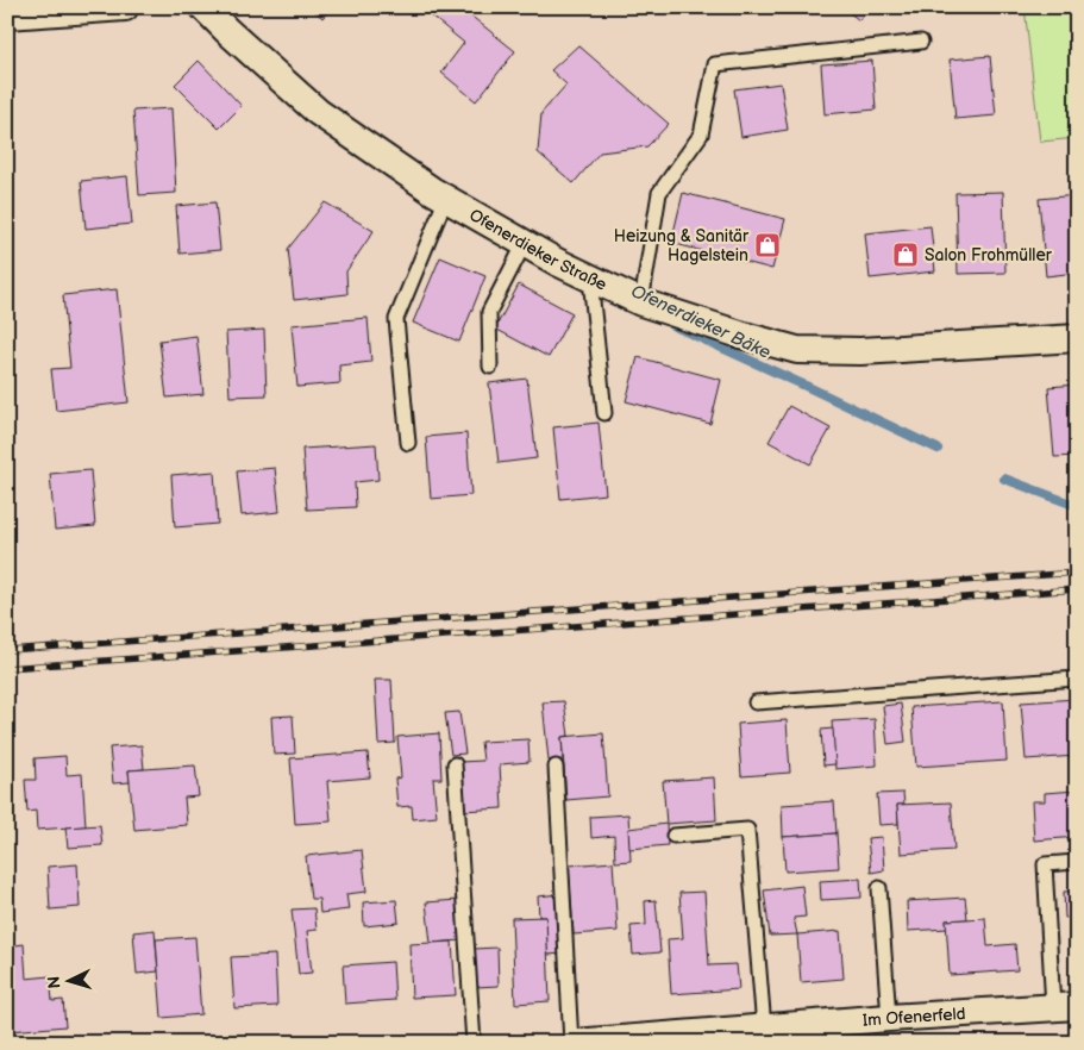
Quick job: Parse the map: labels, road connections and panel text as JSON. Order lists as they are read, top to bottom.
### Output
{
  "streets": {
    "street": ["Ofenerdieker Straße", "Im Ofenerfeld"]
  },
  "water": ["Ofenerdieker Bäke"],
  "places": {
    "shop": ["Heizung & Sanitär Hagelstein", "Salon Frohmüller"]
  },
  "north": "left"
}
